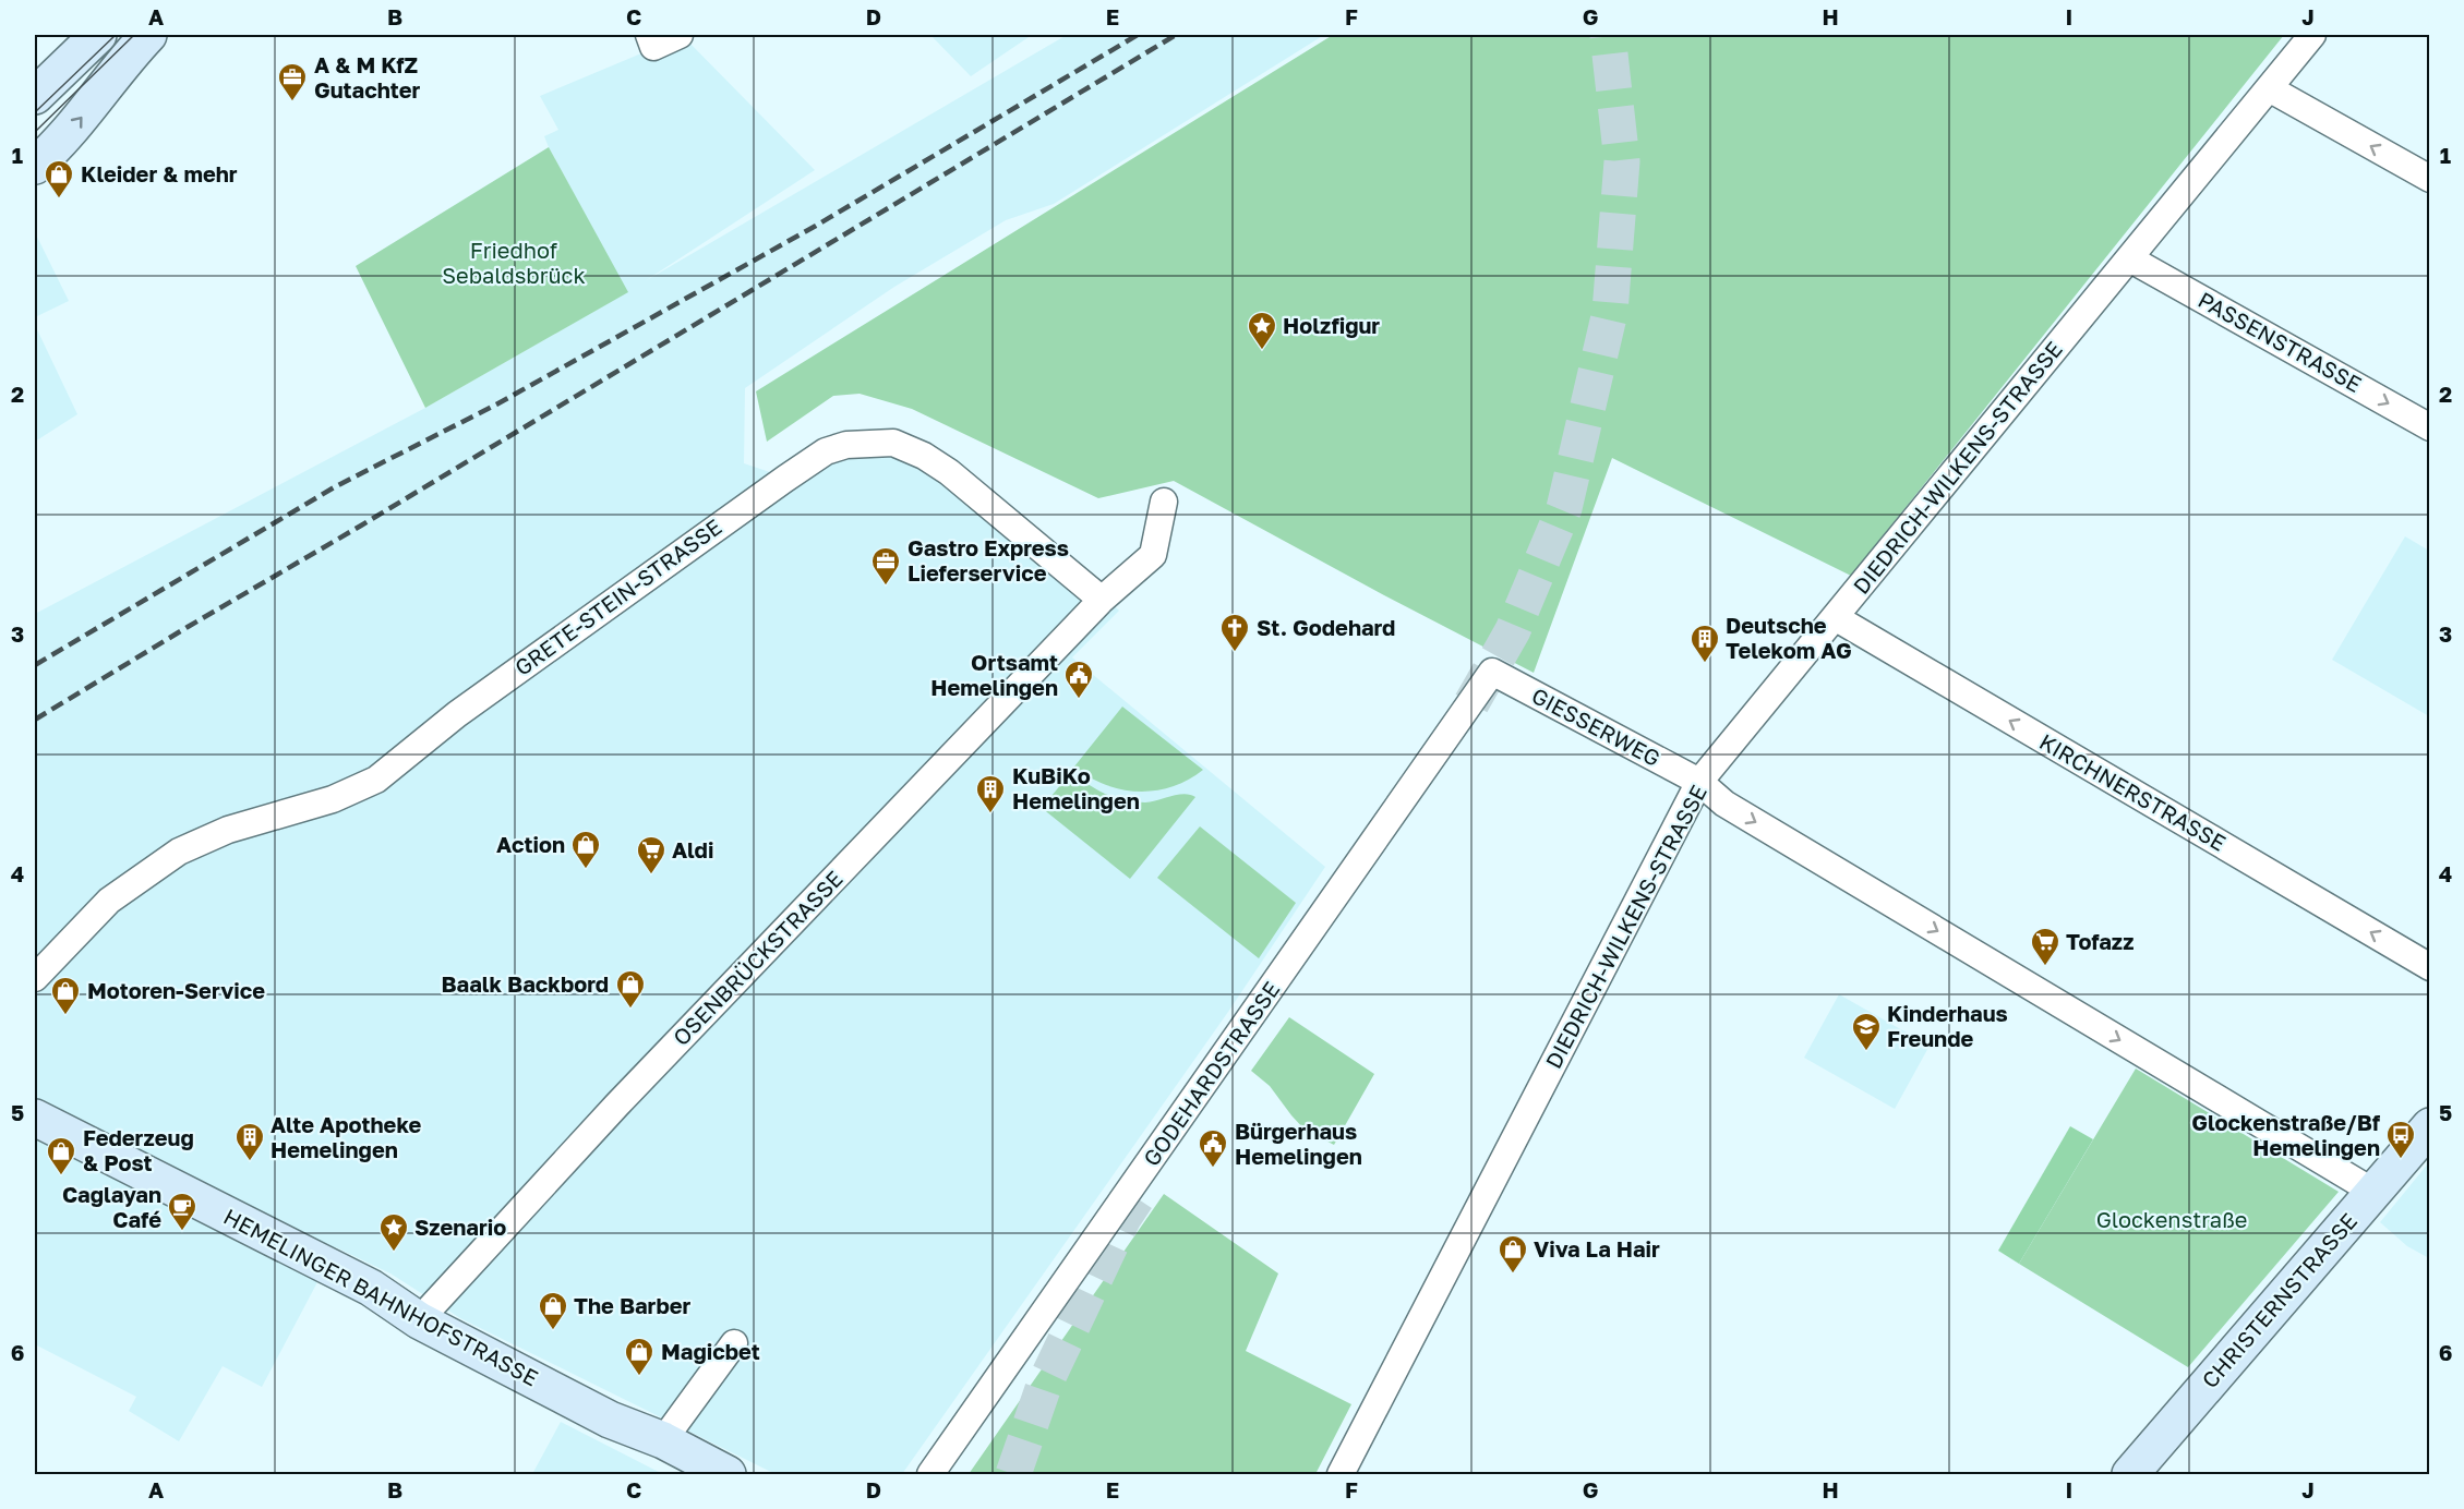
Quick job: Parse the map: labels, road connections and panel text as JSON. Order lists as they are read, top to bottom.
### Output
{
  "streets": {
    "street": [
      "PASSENSTRASSE",
      "DIEDRICH-WILKENS-STRASSE",
      "GRETE-STEIN-STRASSE",
      "GIESSERWEG",
      "KIRCHNERSTRASSE",
      "OSENBRÜCKSTRASSE",
      "GODEHARDSTRASSE",
      "HEMELINGER BAHNHOFSTRASSE",
      "CHRISTERNSTRASSE"
    ]
  },
  "crossings": [
    ["PASSENSTRASSE", "DIEDRICH-WILKENS-STRASSE"],
    ["DIEDRICH-WILKENS-STRASSE", "GIESSERWEG"],
    ["DIEDRICH-WILKENS-STRASSE", "KIRCHNERSTRASSE"],
    ["GRETE-STEIN-STRASSE", "OSENBRÜCKSTRASSE"],
    ["GIESSERWEG", "GODEHARDSTRASSE"],
    ["OSENBRÜCKSTRASSE", "HEMELINGER BAHNHOFSTRASSE"]
  ],
  "parks": ["Friedhof Sebaldsbrück", "Glockenstraße"],
  "places": {
    "office": ["A & M KfZ Gutachter", "Gastro Express Lieferservice"],
    "shop": [
      "Kleider & mehr",
      "Action",
      "Baalk Backbord",
      "Motoren-Service",
      "Federzeug & Post",
      "Viva La Hair",
      "The Barber",
      "Magicbet"
    ],
    "place": ["Holzfigur", "Szenario"],
    "church": ["St. Godehard"],
    "building": ["Deutsche Telekom AG", "KuBiKo Hemelingen", "Alte Apotheke Hemelingen"],
    "public building": ["Ortsamt Hemelingen", "Bürgerhaus Hemelingen"],
    "supermarket": ["Aldi", "Tofazz"],
    "school or university": ["Kinderhaus Freunde"],
    "bus stop": ["Glockenstraße/Bf Hemelingen"],
    "cafe": ["Caglayan Café"]
  },
  "grid": {
    "columns": [
      "A",
      "B",
      "C",
      "D",
      "E",
      "F",
      "G",
      "H",
      "I",
      "J"
    ],
    "rows": [
      "1",
      "2",
      "3",
      "4",
      "5",
      "6"
    ]
  }
}
